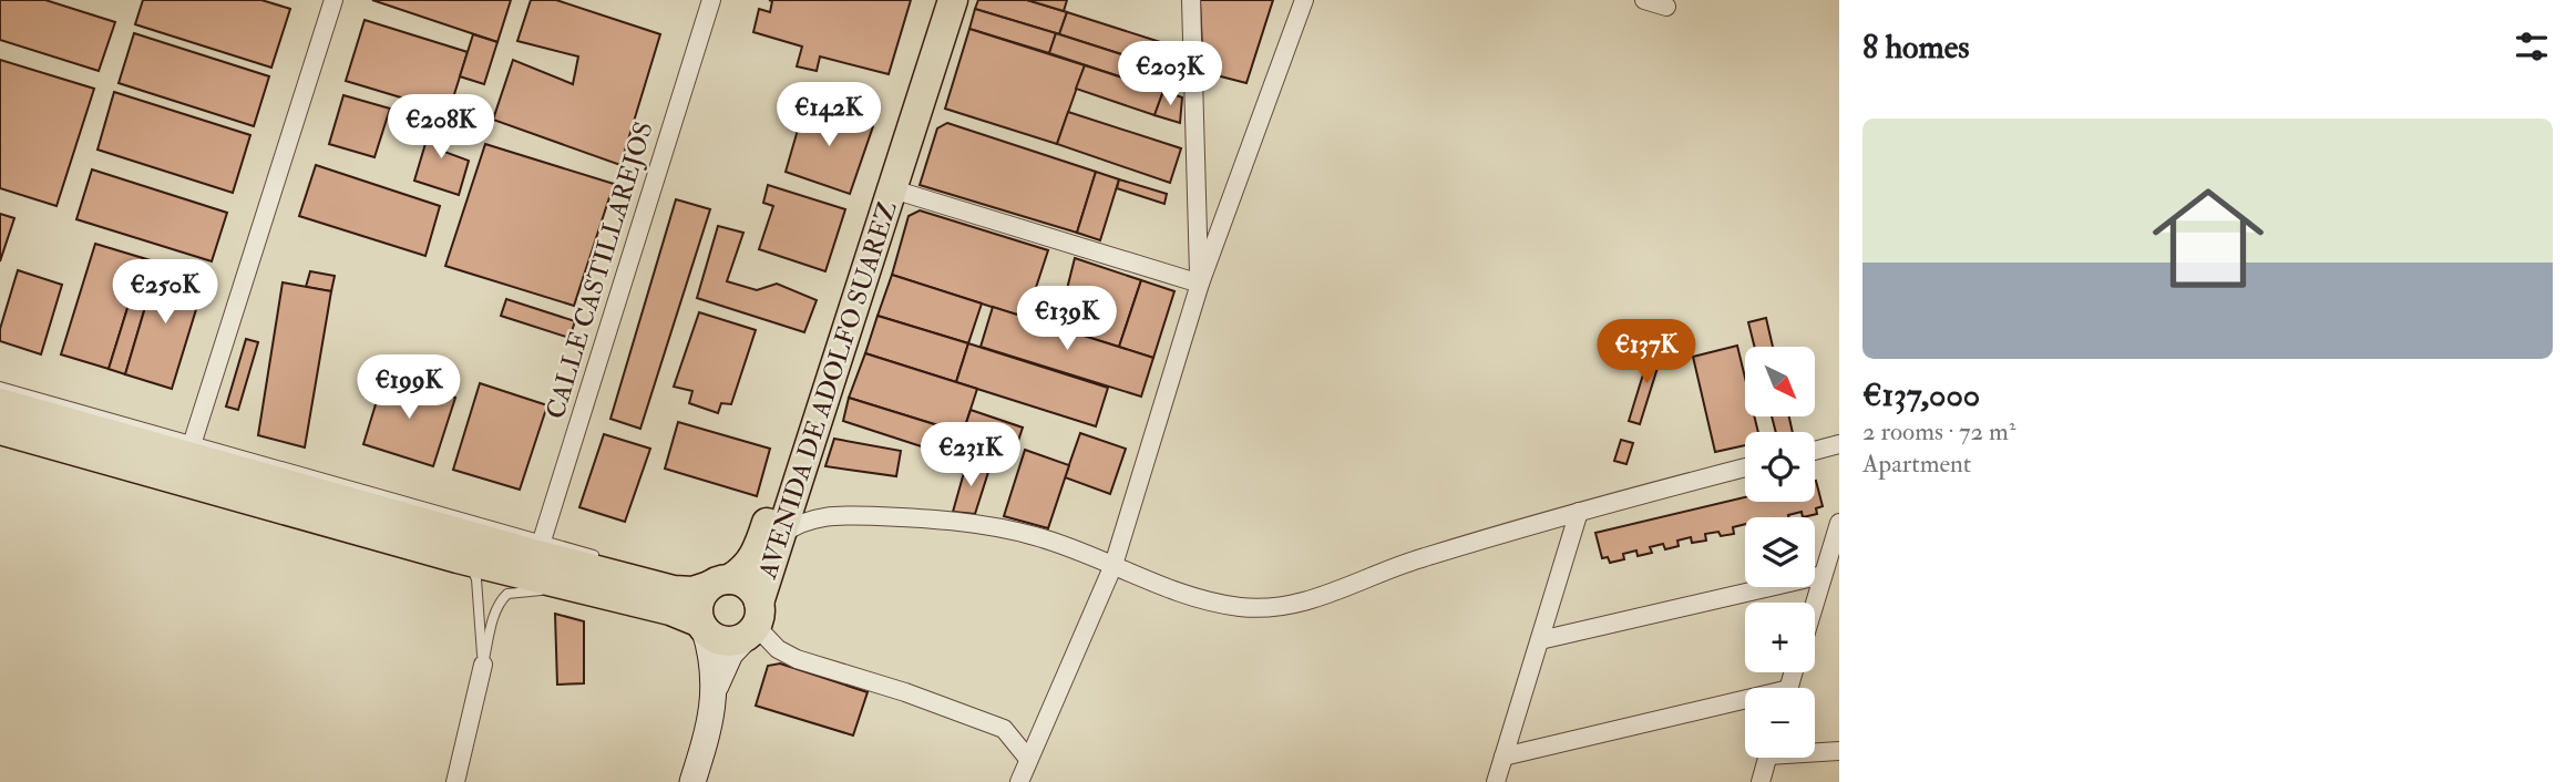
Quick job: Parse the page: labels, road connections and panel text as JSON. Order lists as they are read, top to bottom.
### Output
{
  "streets": {
    "main road": ["AVENIDA DE ADOLFO SUAREZ"],
    "street": ["CALLE CASTILLAREJOS"]
  },
  "north": "bottom right",
  "page": {
    "heading": "8 homes",
    "price": [
      "€203K",
      "€142K",
      "€208K",
      "€250K",
      "€139K",
      "€137K",
      "€199K",
      "€231K"
    ],
    "list": [
      {
        "name": "€137,000",
        "note": "2 rooms · 72 m² · Apartment"
      }
    ],
    "map_buttons": ["+", "−"]
  }
}
